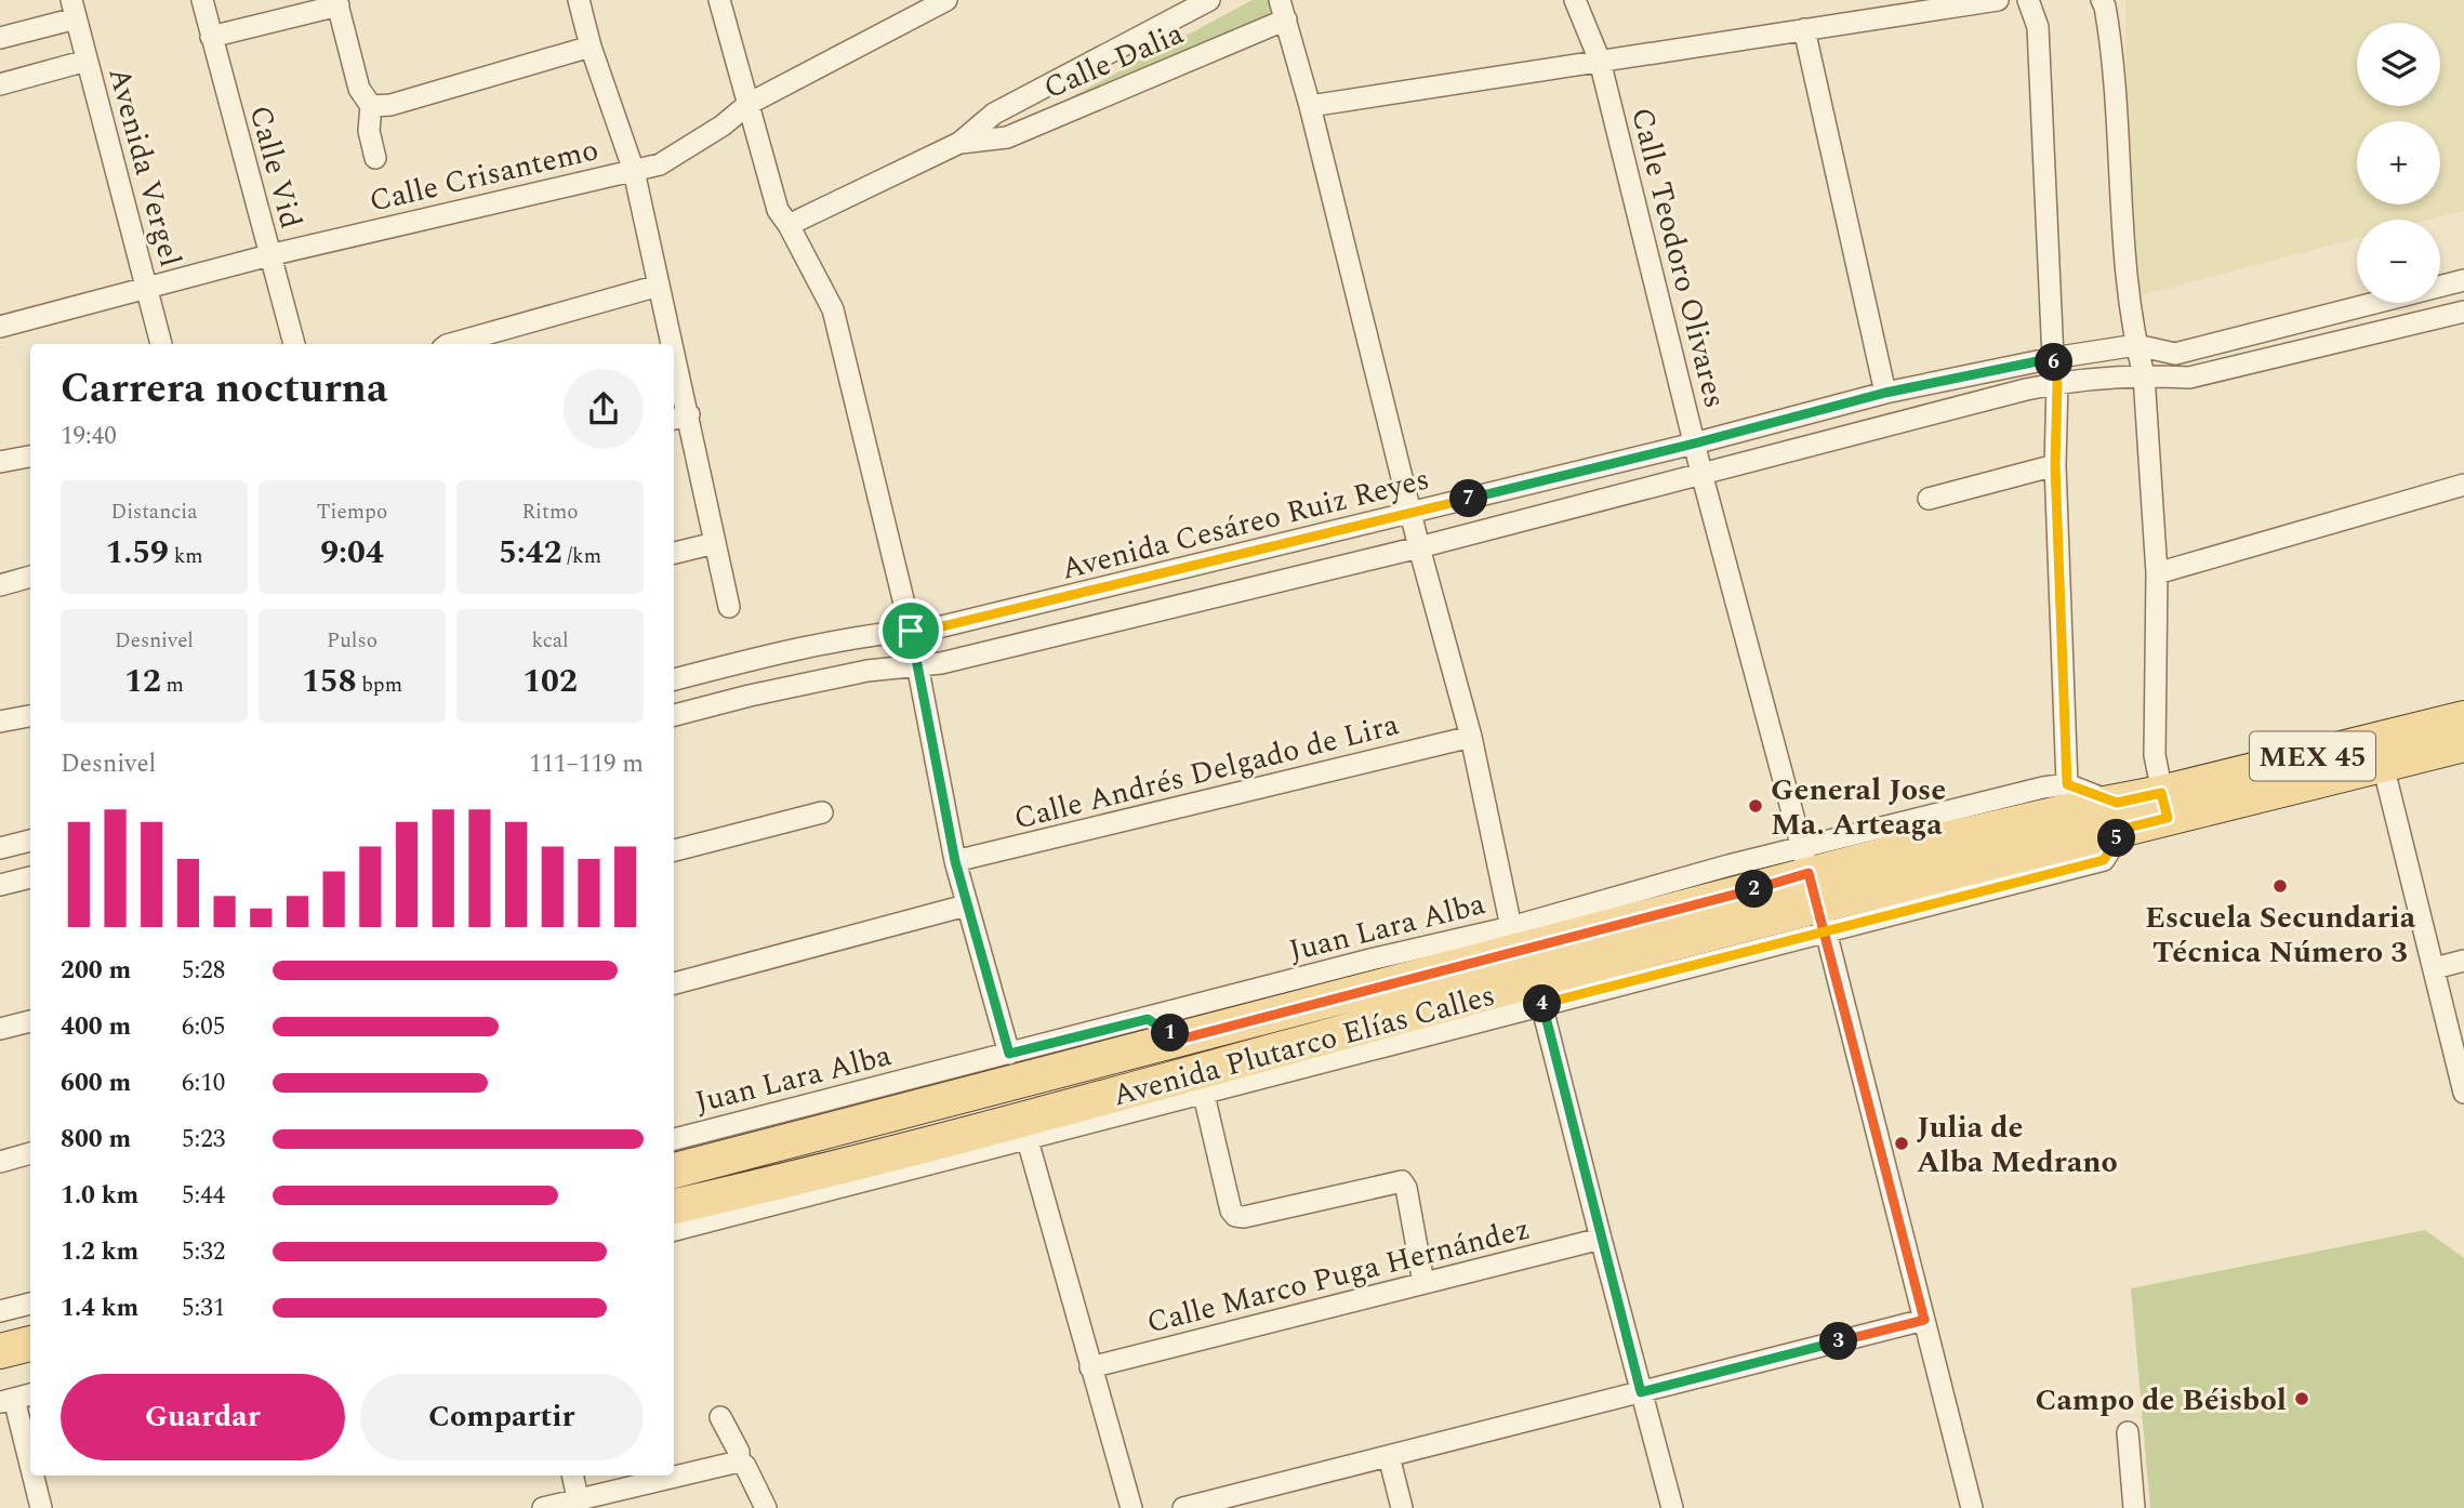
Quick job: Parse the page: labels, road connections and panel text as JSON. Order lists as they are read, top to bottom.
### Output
{
  "streets": {
    "main road": ["MEX 45", "Avenida Plutarco Elías Calles"],
    "street": [
      "Calle Dalia",
      "Avenida Vergel",
      "Calle Vid",
      "Calle Crisantemo",
      "Calle Teodoro Olivares",
      "Avenida Cesáreo Ruiz Reyes",
      "Calle Andrés Delgado de Lira",
      "Juan Lara Alba",
      "Calle Marco Puga Hernández"
    ]
  },
  "crossings": [
    ["Avenida Vergel", "Calle Crisantemo"],
    ["Calle Vid", "Calle Crisantemo"],
    ["Calle Teodoro Olivares", "Avenida Cesáreo Ruiz Reyes"],
    ["Calle Teodoro Olivares", "Juan Lara Alba"],
    ["Calle Teodoro Olivares", "Avenida Plutarco Elías Calles"],
    ["Juan Lara Alba", "Avenida Plutarco Elías Calles"]
  ],
  "places": [
    "General Jose Ma. Arteaga",
    "Escuela Secundaria Técnica Número 3",
    "Julia de Alba Medrano",
    "Campo de Béisbol"
  ],
  "page": {
    "map_buttons": ["+", "−"],
    "pins": [
      "6",
      "7",
      "5",
      "2",
      "4",
      "1",
      "3"
    ],
    "heading": ["Carrera nocturna", "19:40"],
    "stats": [
      ["Distancia", "1.59 km"],
      ["Tiempo", "9:04"],
      ["Ritmo", "5:42 /km"],
      ["Desnivel", "12 m"],
      ["Pulso", "158 bpm"],
      ["kcal", "102"]
    ],
    "chart": ["Desnivel", "111–119 m"],
    "list": [
      {
        "name": "200 m",
        "note": "5:28"
      },
      {
        "name": "400 m",
        "note": "6:05"
      },
      {
        "name": "600 m",
        "note": "6:10"
      },
      {
        "name": "800 m",
        "note": "5:23"
      },
      {
        "name": "1.0 km",
        "note": "5:44"
      },
      {
        "name": "1.2 km",
        "note": "5:32"
      },
      {
        "name": "1.4 km",
        "note": "5:31"
      }
    ],
    "buttons": ["Guardar", "Compartir"]
  }
}
